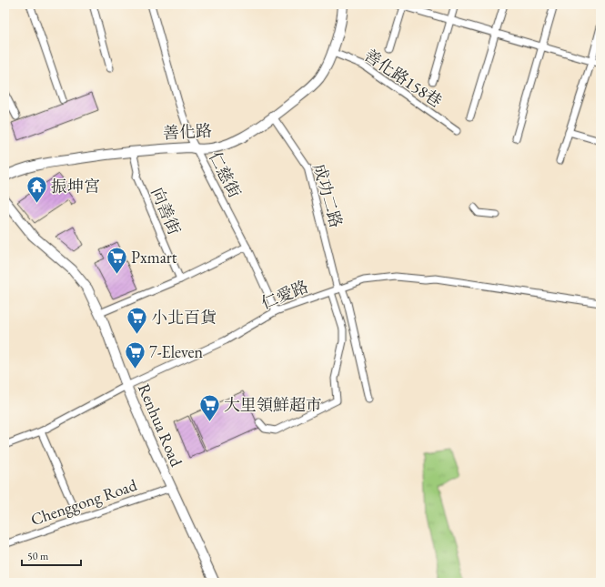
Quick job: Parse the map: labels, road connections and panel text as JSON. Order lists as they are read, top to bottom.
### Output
{
  "streets": {
    "main road": ["善化路", "Renhua Road"],
    "street": [
      "善化路158巷",
      "仁慈街",
      "成功二路",
      "向善街",
      "仁愛路",
      "Chenggong Road"
    ]
  },
  "crossings": [
    ["善化路158巷", "善化路"],
    ["善化路", "仁慈街"],
    ["善化路", "成功二路"],
    ["善化路", "向善街"],
    ["仁慈街", "仁愛路"],
    ["成功二路", "仁愛路"],
    ["仁愛路", "Renhua Road"],
    ["Renhua Road", "Chenggong Road"]
  ],
  "places": {
    "temple": ["振坤宮"],
    "supermarket": [
      "Pxmart",
      "小北百貨",
      "7-Eleven",
      "大里領鮮超市"
    ]
  },
  "scale_bar": "50 m"
}
